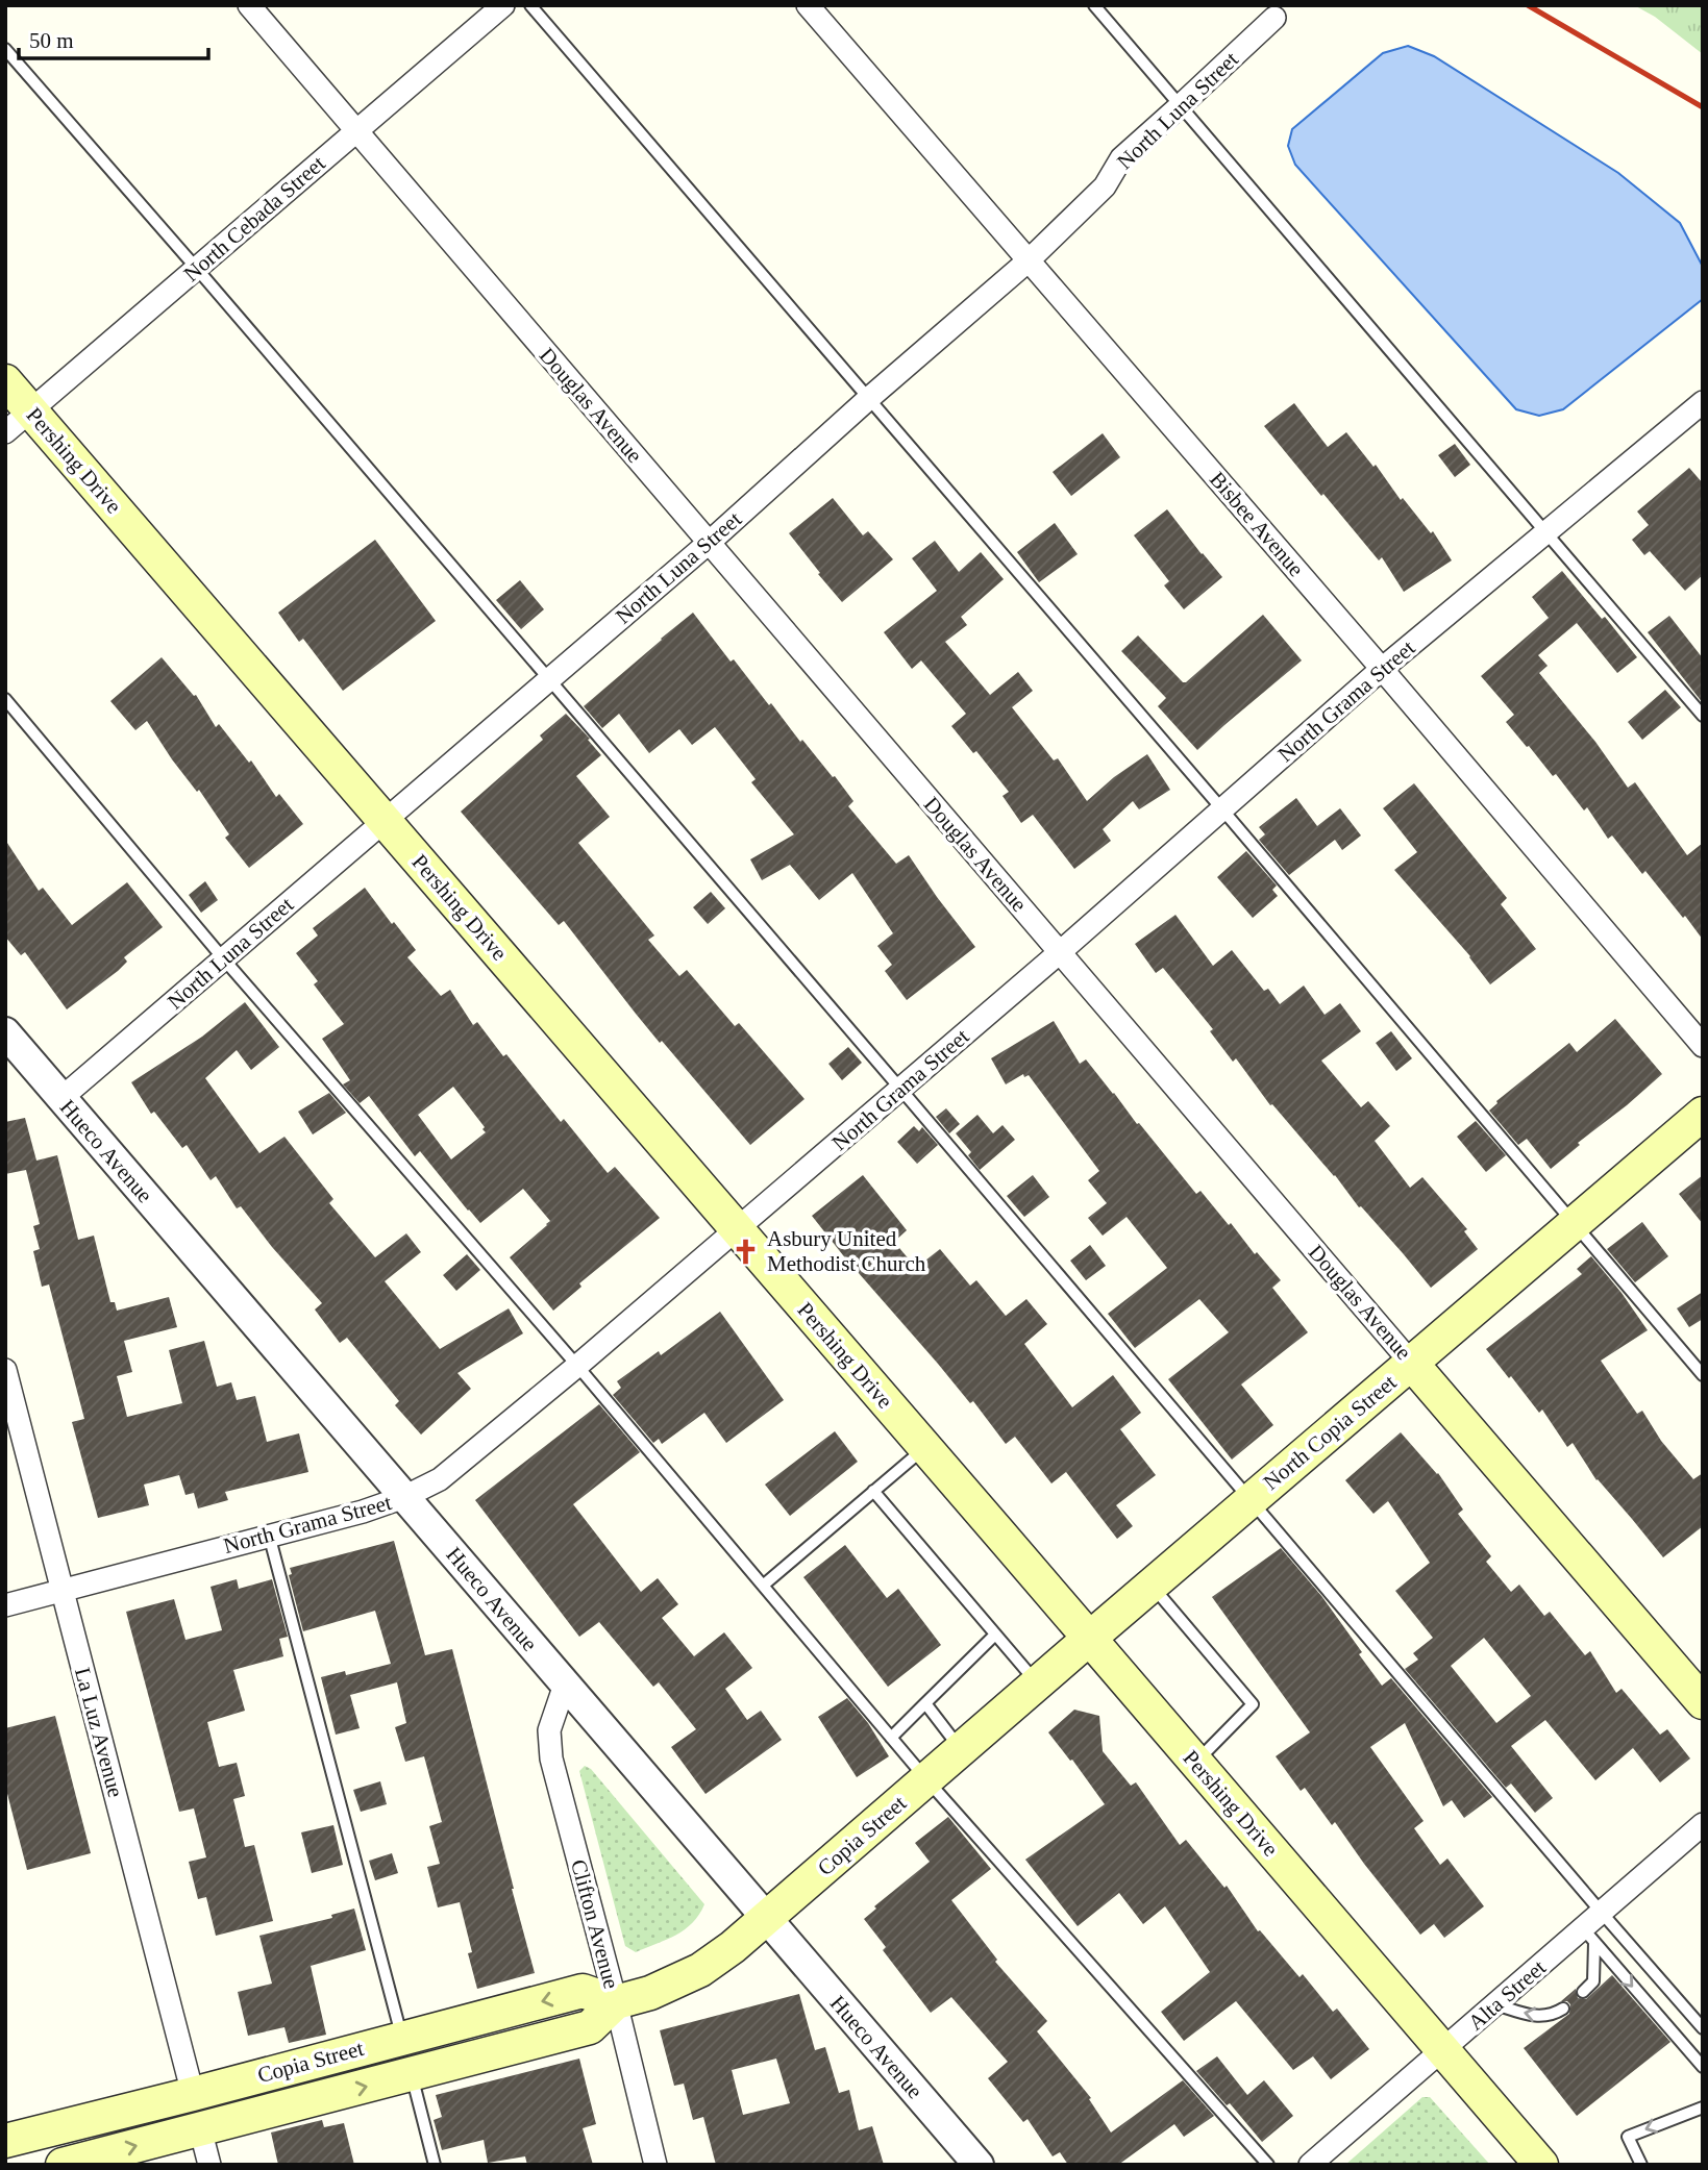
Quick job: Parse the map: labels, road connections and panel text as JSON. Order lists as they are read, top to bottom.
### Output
{
  "streets": {
    "main road": [
      "Douglas Avenue",
      "Pershing Drive",
      "North Copia Street",
      "Copia Street"
    ],
    "street": [
      "North Luna Street",
      "North Cebada Street",
      "Bisbee Avenue",
      "North Grama Street",
      "Hueco Avenue",
      "La Luz Avenue",
      "Clifton Avenue",
      "Alta Street"
    ]
  },
  "crossings": [
    ["North Luna Street", "Douglas Avenue"],
    ["North Luna Street", "Pershing Drive"],
    ["North Luna Street", "Bisbee Avenue"],
    ["North Luna Street", "Hueco Avenue"],
    ["North Cebada Street", "Douglas Avenue"],
    ["North Cebada Street", "Pershing Drive"],
    ["Douglas Avenue", "North Grama Street"],
    ["Douglas Avenue", "North Copia Street"],
    ["Pershing Drive", "North Grama Street"],
    ["Pershing Drive", "North Copia Street"],
    ["Pershing Drive", "Copia Street"],
    ["Pershing Drive", "Alta Street"],
    ["Bisbee Avenue", "North Grama Street"],
    ["North Grama Street", "Hueco Avenue"],
    ["North Grama Street", "La Luz Avenue"],
    ["Hueco Avenue", "Copia Street"],
    ["Hueco Avenue", "Clifton Avenue"],
    ["North Copia Street", "Copia Street"],
    ["La Luz Avenue", "Copia Street"],
    ["Copia Street", "Clifton Avenue"]
  ],
  "places": {
    "church": ["Asbury United Methodist Church"]
  },
  "scale_bar": "50 m"
}
